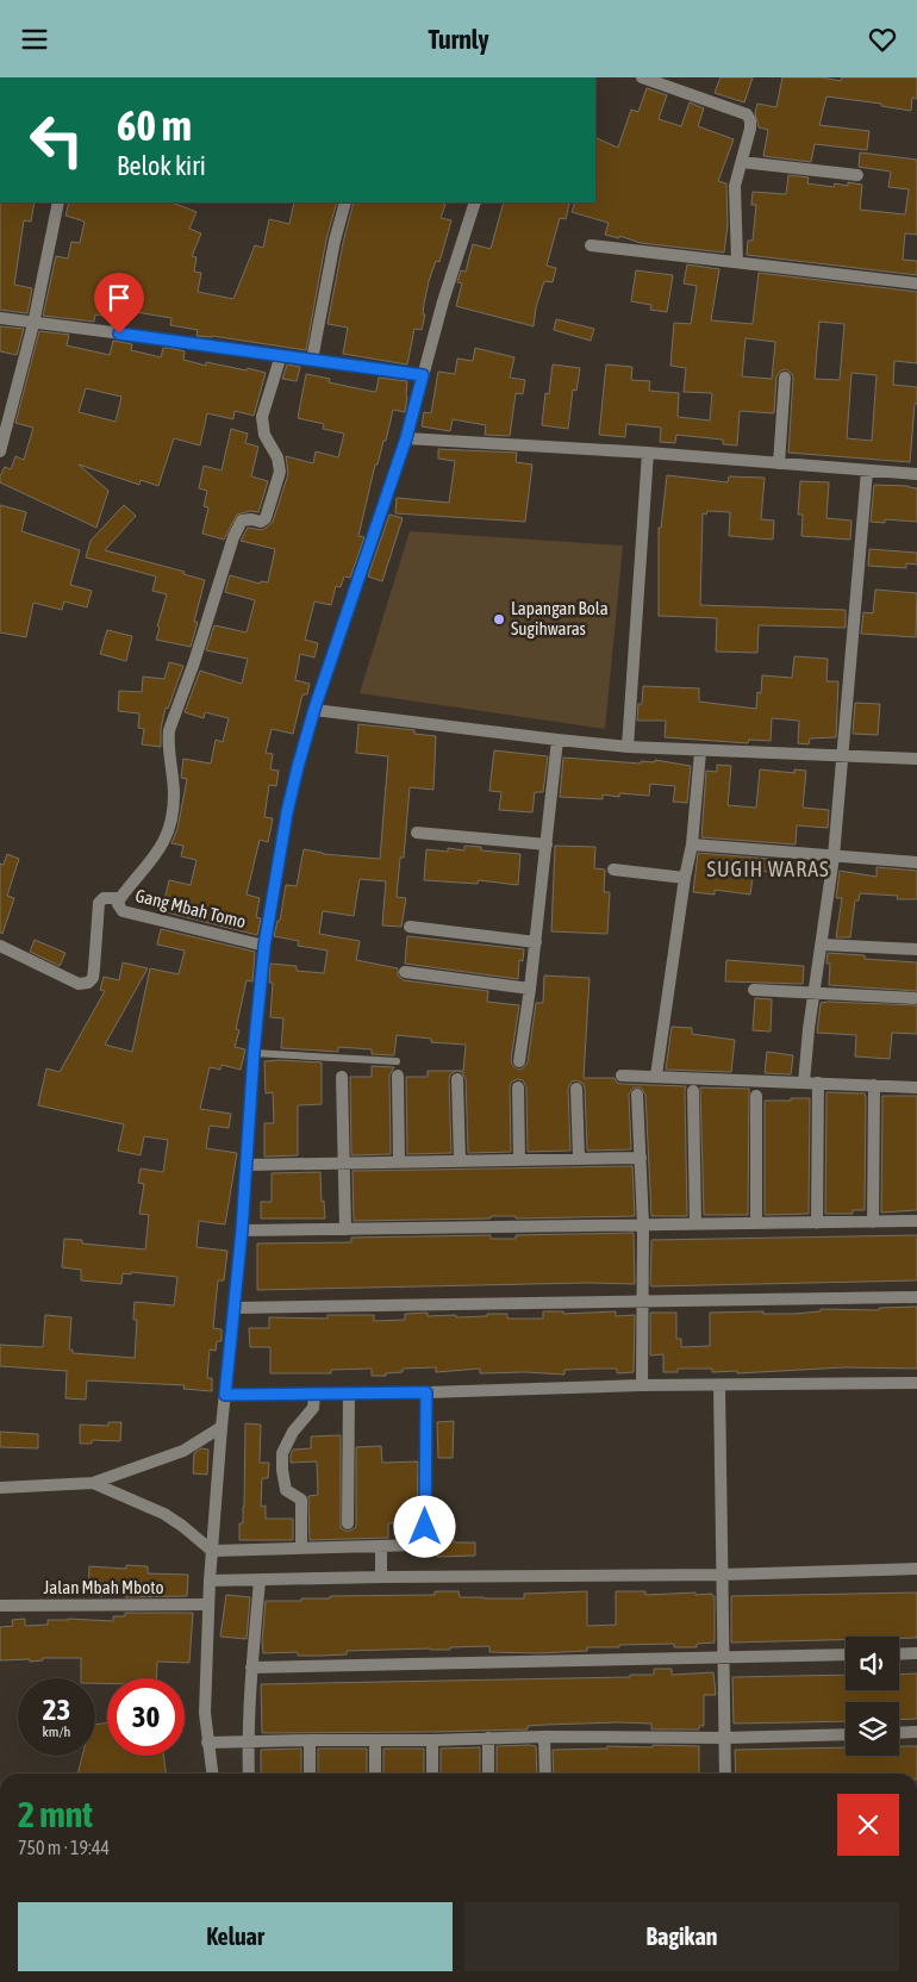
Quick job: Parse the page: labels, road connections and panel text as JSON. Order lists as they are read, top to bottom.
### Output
{
  "streets": {
    "street": ["Gang Mbah Tomo", "Jalan Mbah Mboto"]
  },
  "districts": ["SUGIH WARAS"],
  "places": ["Lapangan Bola Sugihwaras"],
  "page": {
    "header": "Turnly",
    "turn": ["60 m", "Belok kiri"],
    "speed": "23 km/h",
    "limit": "30",
    "heading": ["2 mnt", "750 m · 19:44"],
    "buttons": ["Keluar", "Bagikan"]
  }
}
